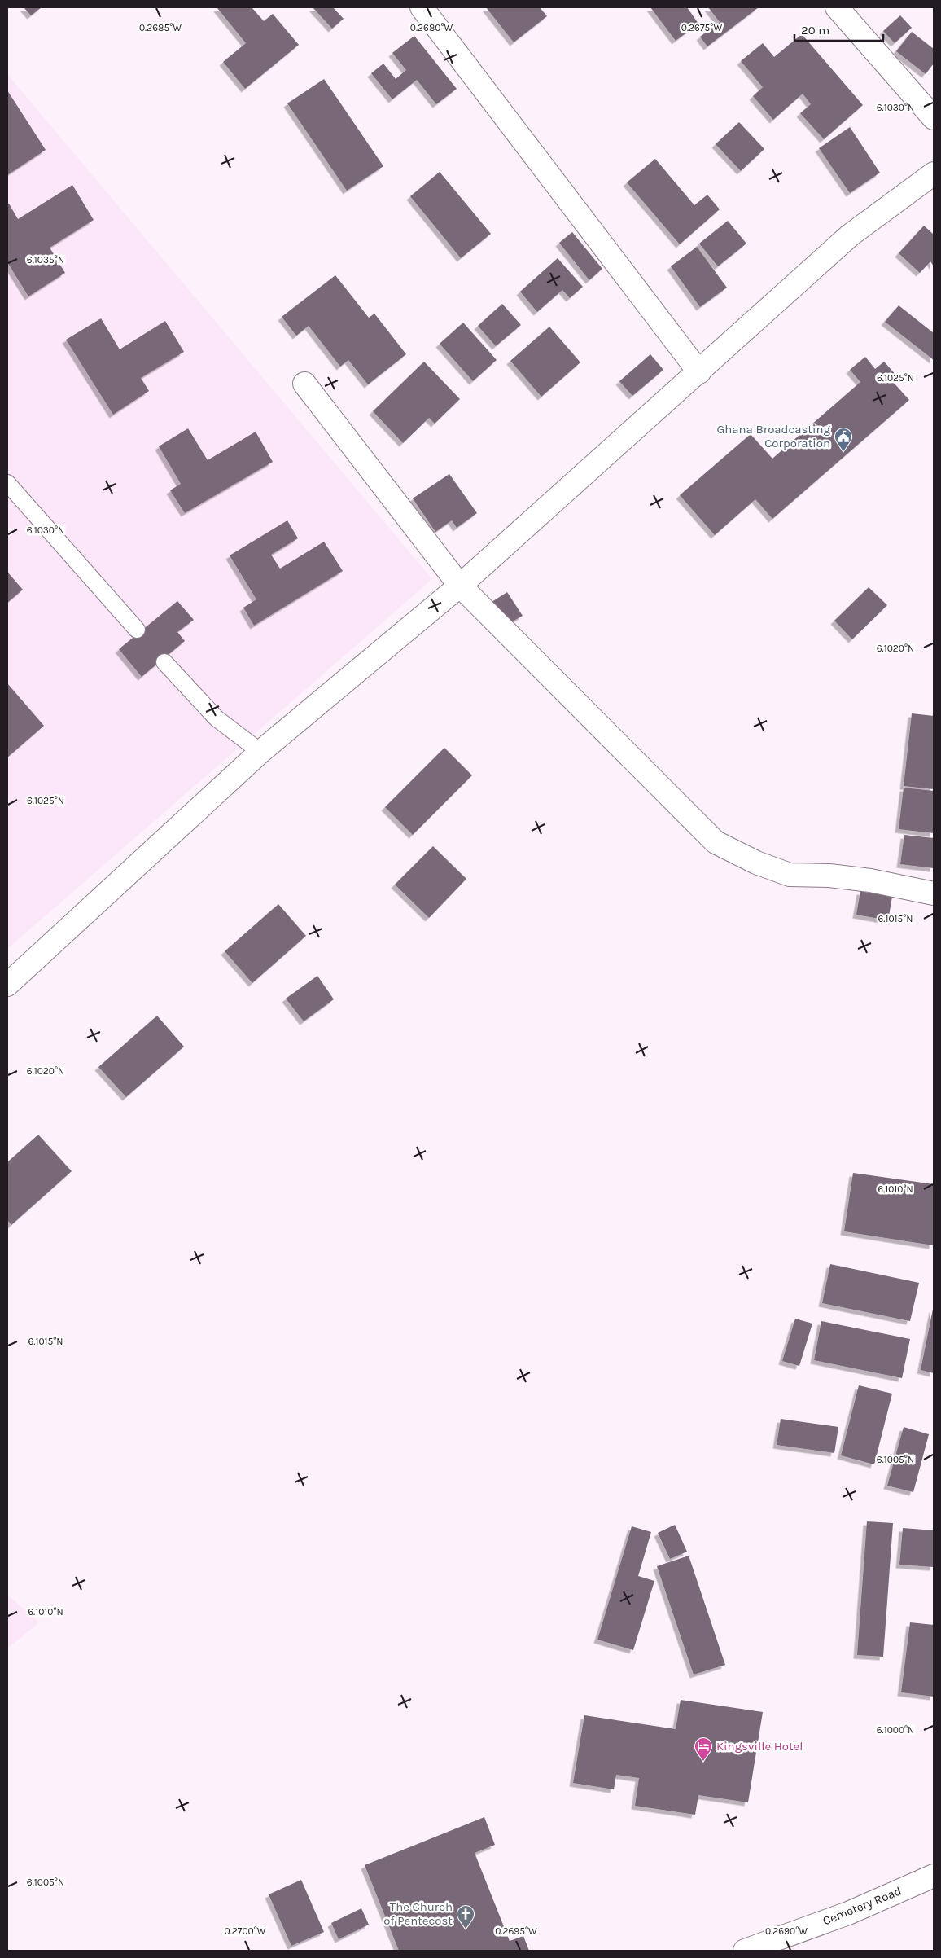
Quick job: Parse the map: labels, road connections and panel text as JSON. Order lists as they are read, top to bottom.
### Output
{
  "streets": {
    "street": ["Cemetery Road"]
  },
  "places": {
    "public building": ["Ghana Broadcasting Corporation"],
    "hotel": ["Kingsville Hotel"],
    "church": ["The Church of Pentecost"]
  },
  "scale_bar": "20 m",
  "coordinates": [
    "0.2685°W",
    "0.2675°W",
    "0.2680°W",
    "6.1030°N",
    "6.1035°N",
    "6.1025°N",
    "6.1020°N",
    "6.1015°N",
    "6.1010°N",
    "6.1005°N",
    "6.1000°N",
    "0.2700°W",
    "0.2695°W",
    "0.2690°W"
  ]
}
